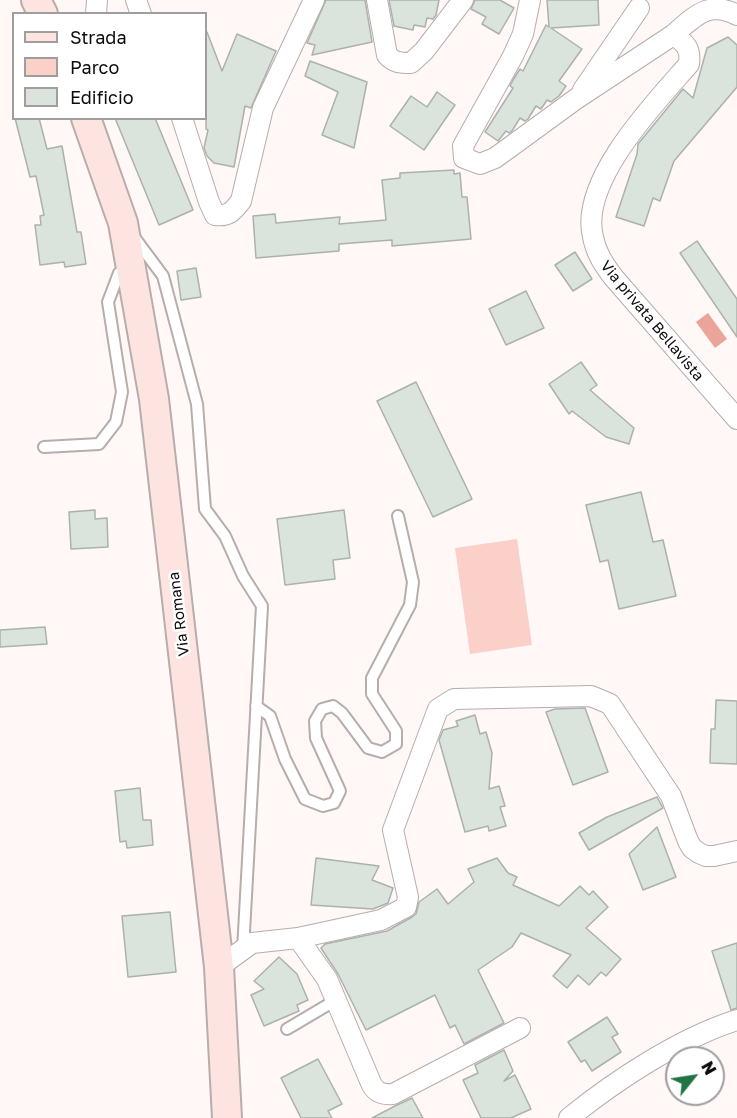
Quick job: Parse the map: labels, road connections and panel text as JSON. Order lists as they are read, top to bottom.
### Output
{
  "streets": {
    "street": ["Via privata Bellavista", "Via Romana"]
  },
  "legend": ["Strada", "Parco", "Edificio"],
  "north": "top right"
}
